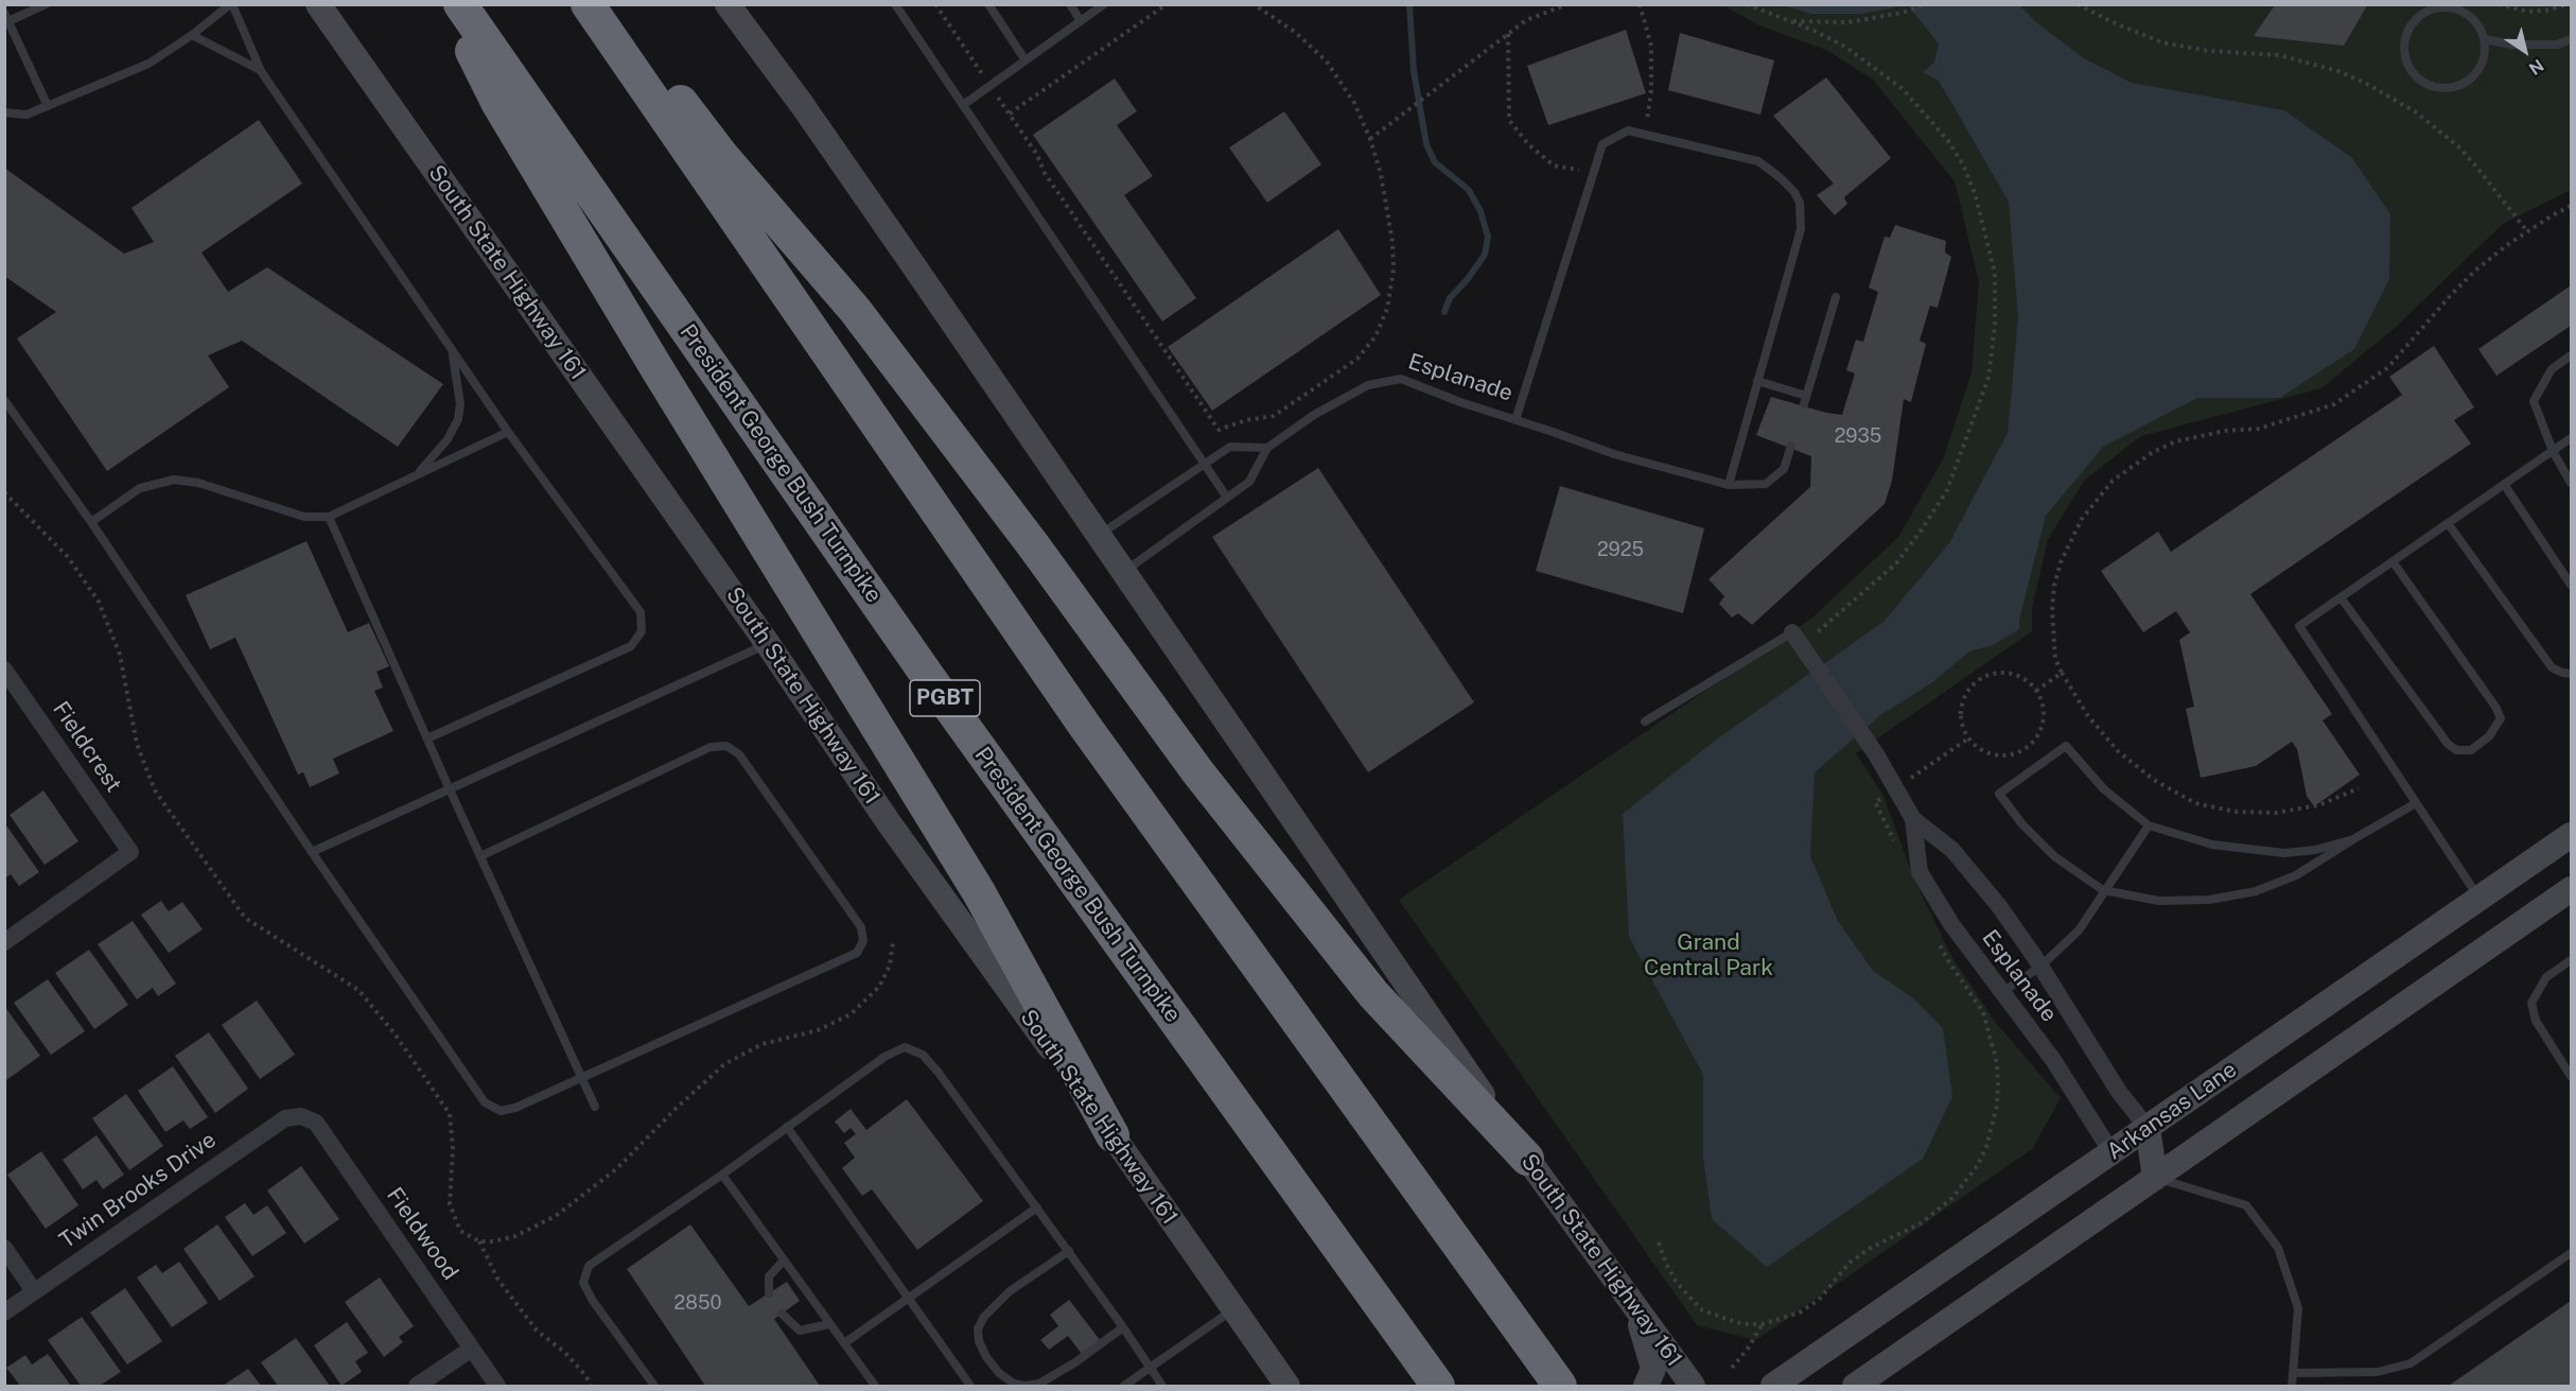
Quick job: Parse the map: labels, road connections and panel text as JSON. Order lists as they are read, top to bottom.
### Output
{
  "streets": {
    "highway": ["President George Bush Turnpike", "PGBT"],
    "main road": ["South State Highway 161", "Arkansas Lane"],
    "street": [
      "Esplanade",
      "Fieldcrest",
      "Twin Brooks Drive",
      "Fieldwood"
    ]
  },
  "crossings": [
    ["Esplanade", "Arkansas Lane"],
    ["Twin Brooks Drive", "Fieldwood"]
  ],
  "parks": ["Grand Central Park"],
  "house_numbers": ["2935", "2925", "2850"],
  "north": "bottom right"
}
